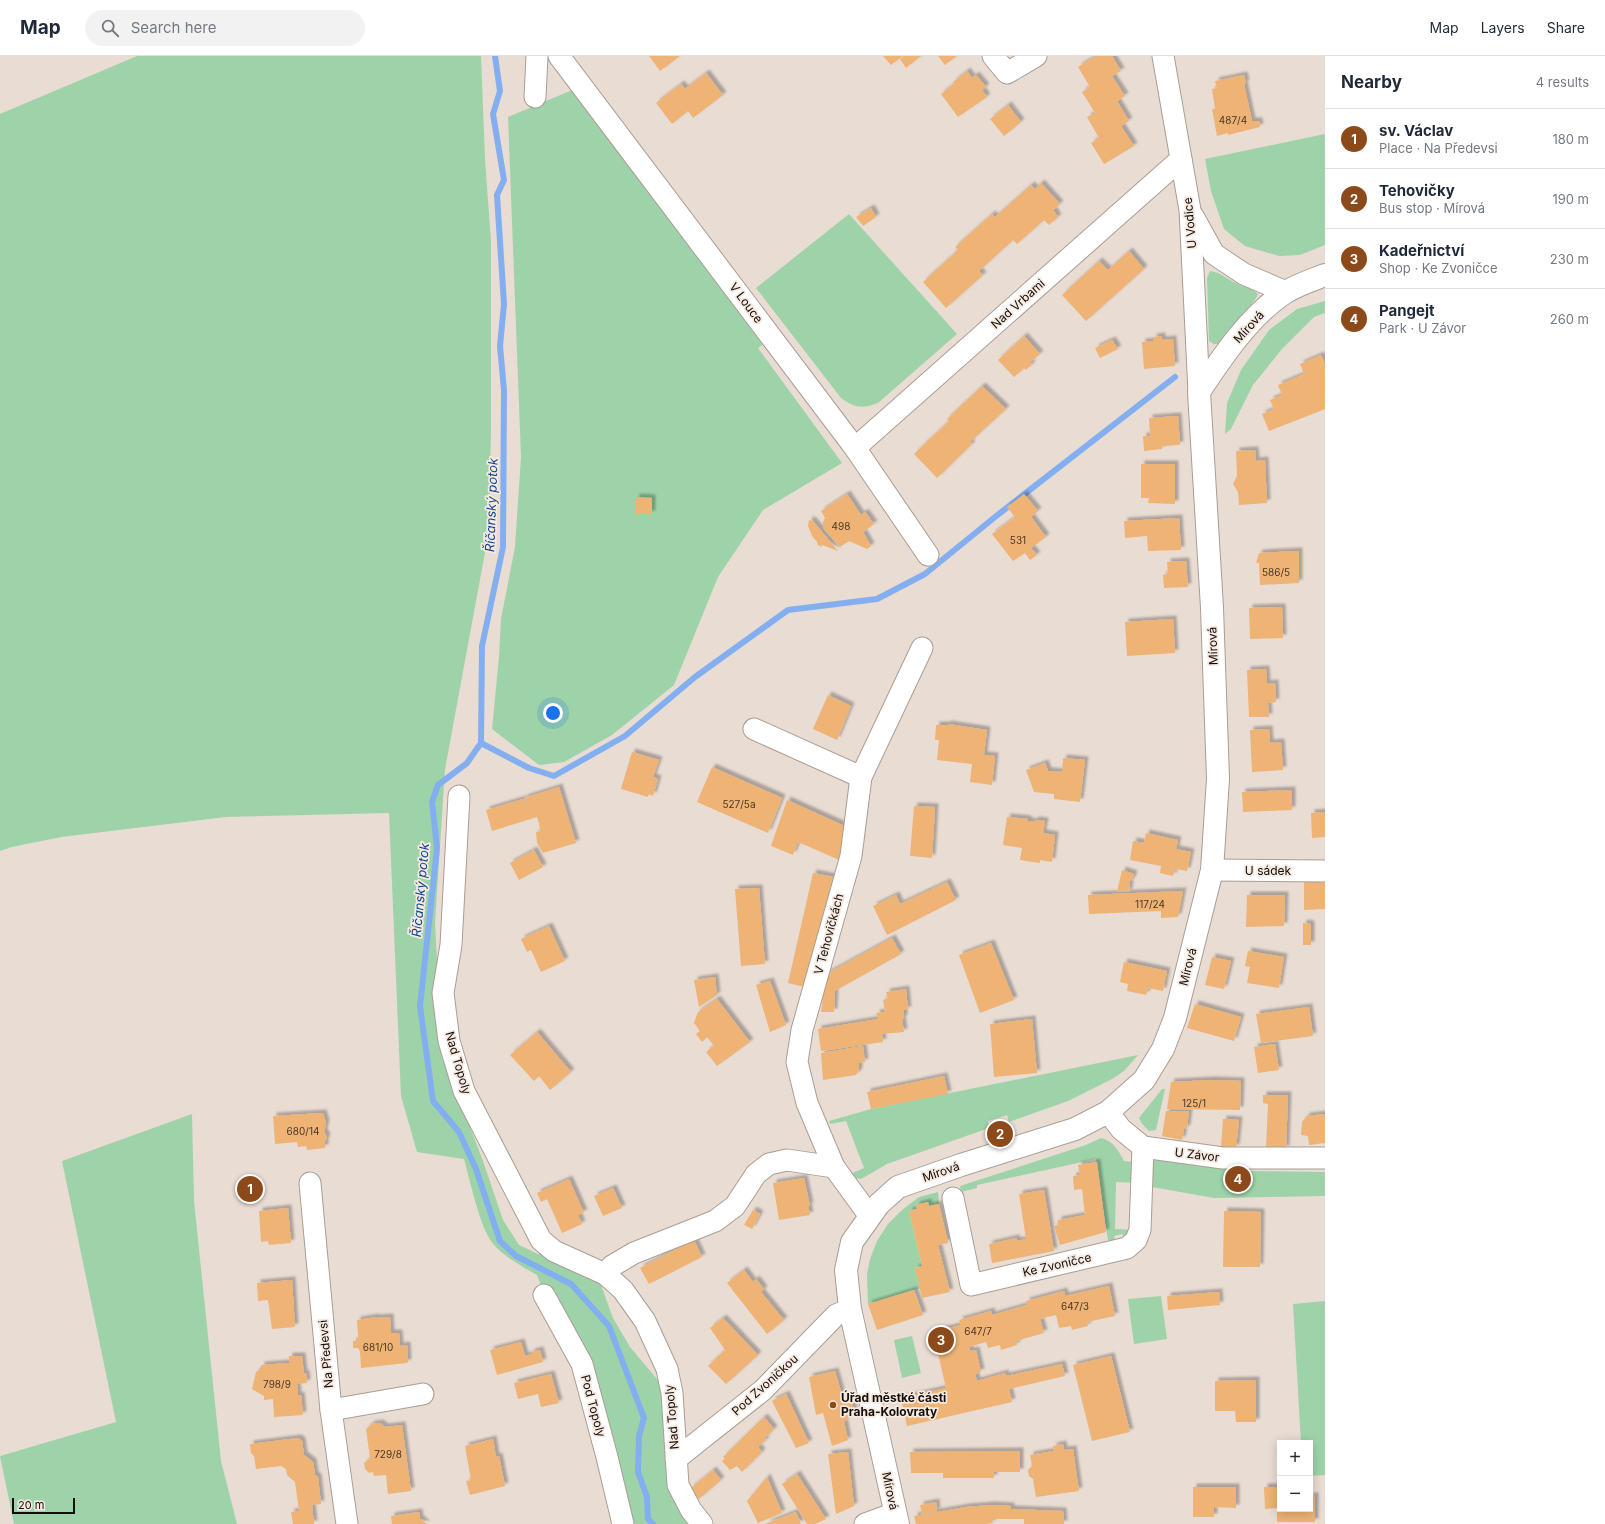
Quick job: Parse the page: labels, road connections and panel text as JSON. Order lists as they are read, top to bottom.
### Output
{
  "streets": {
    "street": [
      "U Vodice",
      "V Louce",
      "Nad Vrbami",
      "Mírová",
      "U sádek",
      "V Tehovičkách",
      "Nad Topoly",
      "U Závor",
      "Ke Zvoničce",
      "Na Předevsi",
      "Pod Zvoničkou",
      "Pod Topoly"
    ]
  },
  "crossings": [
    ["U Vodice", "Nad Vrbami"],
    ["U Vodice", "Mírová"],
    ["V Louce", "Nad Vrbami"],
    ["Mírová", "U sádek"],
    ["Mírová", "V Tehovičkách"],
    ["Mírová", "Pod Zvoničkou"],
    ["Nad Topoly", "Pod Zvoničkou"],
    ["U Závor", "Ke Zvoničce"]
  ],
  "water": ["Říčanský potok"],
  "places": ["Úřad městké části Praha-Kolovraty"],
  "house_numbers": [
    "487/4",
    "498",
    "531",
    "586/5",
    "527/5a",
    "117/24",
    "125/1",
    "680/14",
    "647/3",
    "647/7",
    "681/10",
    "798/9",
    "729/8"
  ],
  "scale_bar": "20 m",
  "page": {
    "header": "Map",
    "search": "Search here",
    "nav": ["Map", "Layers", "Share"],
    "heading": ["Nearby", "4 results"],
    "list": [
      {
        "mark": "1",
        "name": "sv. Václav",
        "note": "Place · Na Předevsi",
        "value": "180 m"
      },
      {
        "mark": "2",
        "name": "Tehovičky",
        "note": "Bus stop · Mírová",
        "value": "190 m"
      },
      {
        "mark": "3",
        "name": "Kadeřnictví",
        "note": "Shop · Ke Zvoničce",
        "value": "230 m"
      },
      {
        "mark": "4",
        "name": "Pangejt",
        "note": "Park · U Závor",
        "value": "260 m"
      }
    ],
    "pins": [
      "2",
      "4",
      "1",
      "3"
    ],
    "map_buttons": ["+", "−"],
    "scale": "20 m"
  }
}
